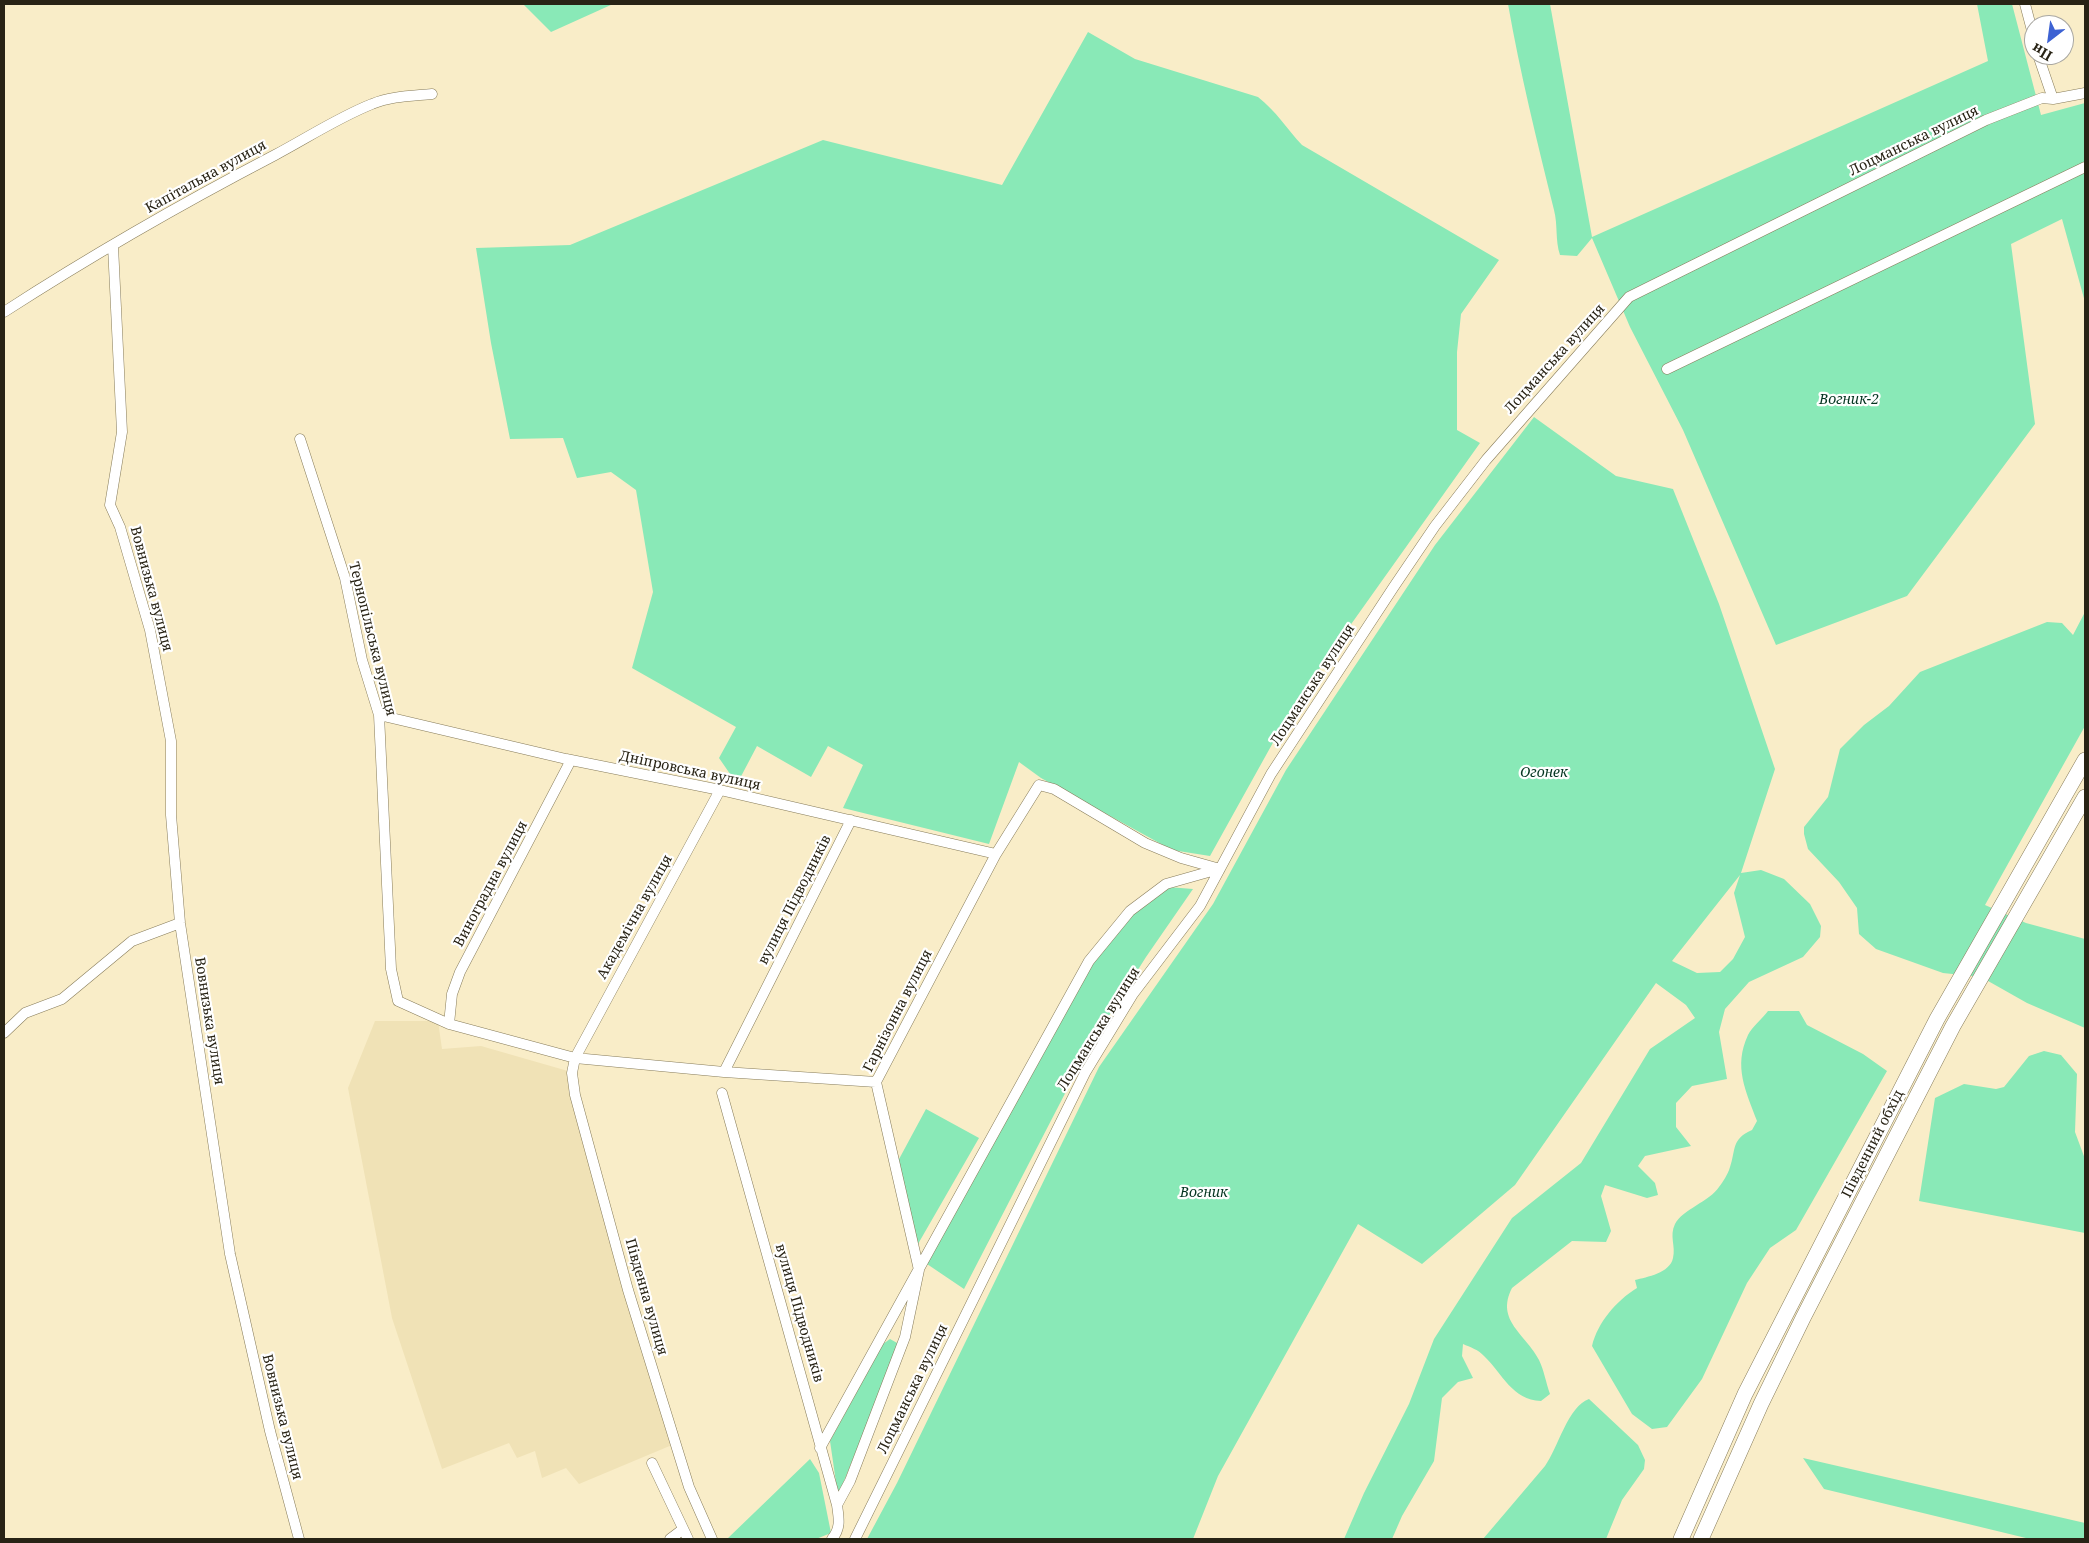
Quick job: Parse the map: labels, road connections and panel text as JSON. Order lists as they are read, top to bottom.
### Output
{
  "streets": {
    "main road": ["Південний обхід"],
    "street": [
      "Лоцманська вулиця",
      "Капітальна вулиця",
      "Вовнизька вулиця",
      "Тернопільська вулиця",
      "Дніпровська вулиця",
      "Виноградна вулиця",
      "вулиця Підводників",
      "Академічна вулиця",
      "Гарнізонна вулиця",
      "Південна вулиця"
    ]
  },
  "crossings": [
    ["Лоцманська вулиця", "Гарнізонна вулиця"],
    ["Капітальна вулиця", "Вовнизька вулиця"],
    ["Тернопільська вулиця", "Дніпровська вулиця"],
    ["Тернопільська вулиця", "Виноградна вулиця"],
    ["Дніпровська вулиця", "Виноградна вулиця"],
    ["Дніпровська вулиця", "вулиця Підводників"],
    ["Дніпровська вулиця", "Академічна вулиця"],
    ["Дніпровська вулиця", "Гарнізонна вулиця"],
    ["Академічна вулиця", "Південна вулиця"]
  ],
  "parks": ["Вогник-2", "Огонек", "Вогник"],
  "north": "bottom left"
}
